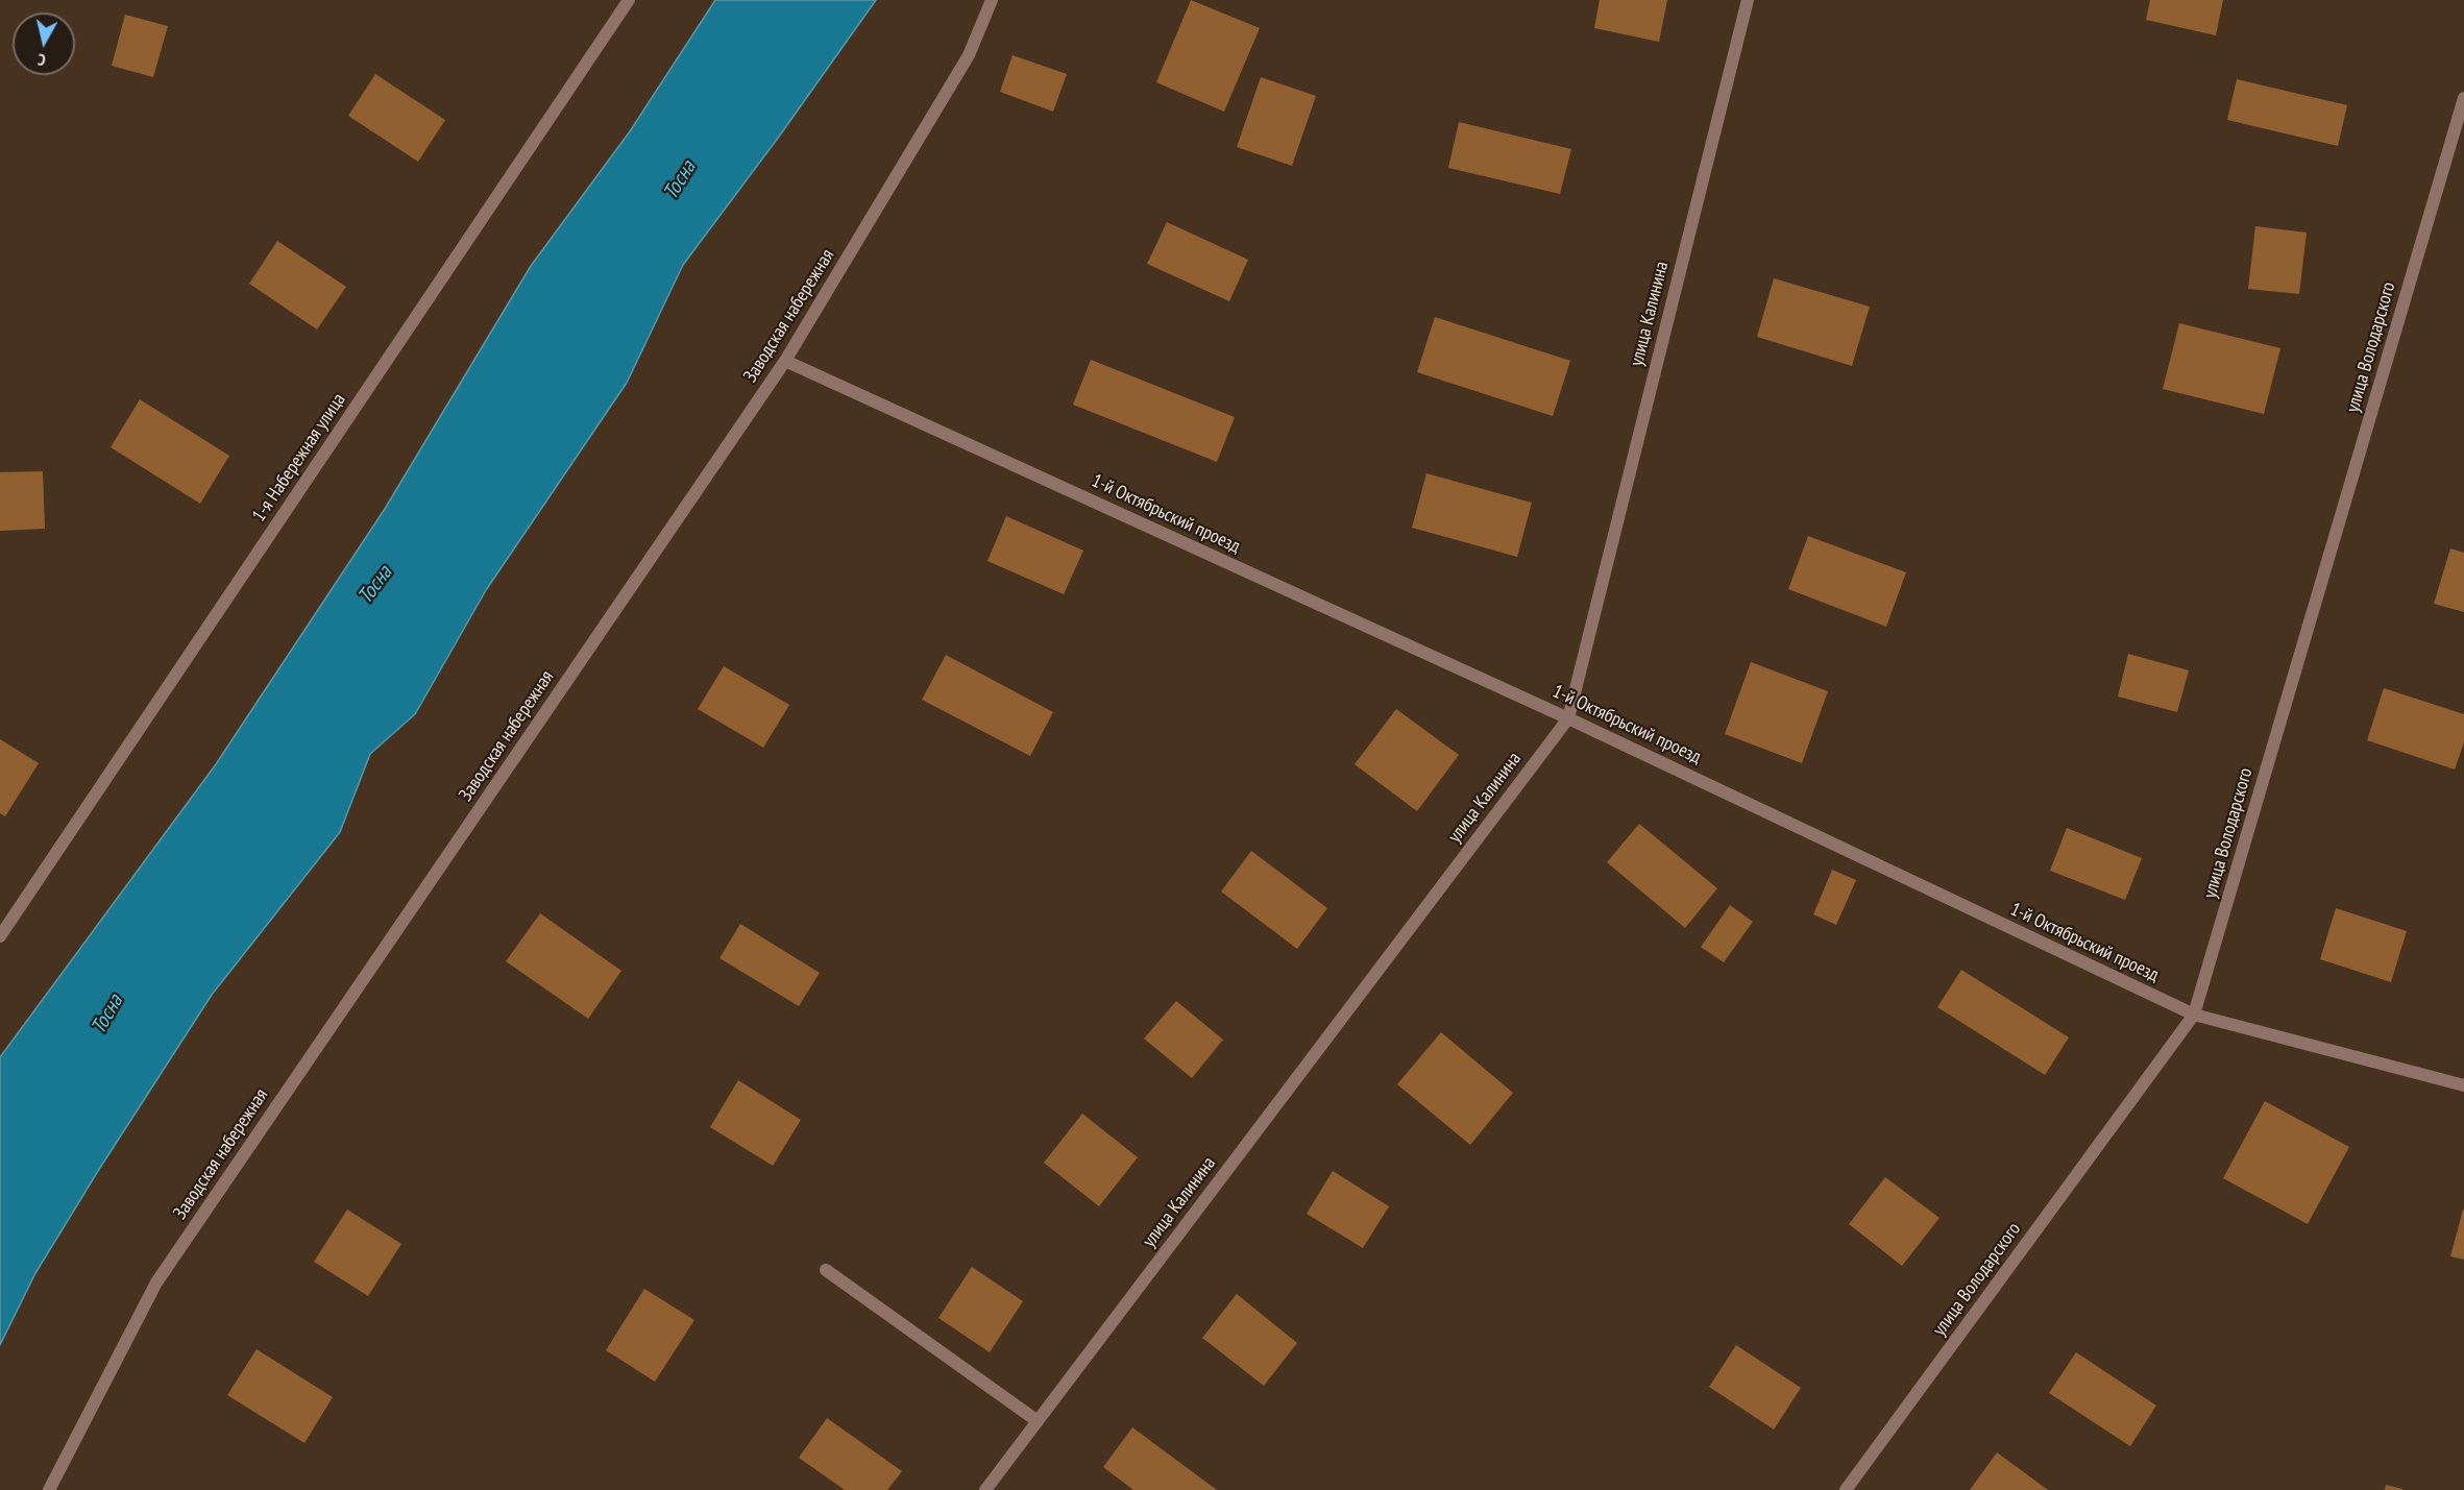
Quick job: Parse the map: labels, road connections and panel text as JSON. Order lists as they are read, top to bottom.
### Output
{
  "streets": {
    "street": [
      "улица Калинина",
      "Заводская набережная",
      "улица Володарского",
      "1-я Набережная улица",
      "1-й Октябрьский проезд"
    ]
  },
  "crossings": [
    ["улица Калинина", "1-й Октябрьский проезд"],
    ["Заводская набережная", "1-й Октябрьский проезд"],
    ["улица Володарского", "1-й Октябрьский проезд"]
  ],
  "water": ["Тосна"],
  "north": "bottom"
}
